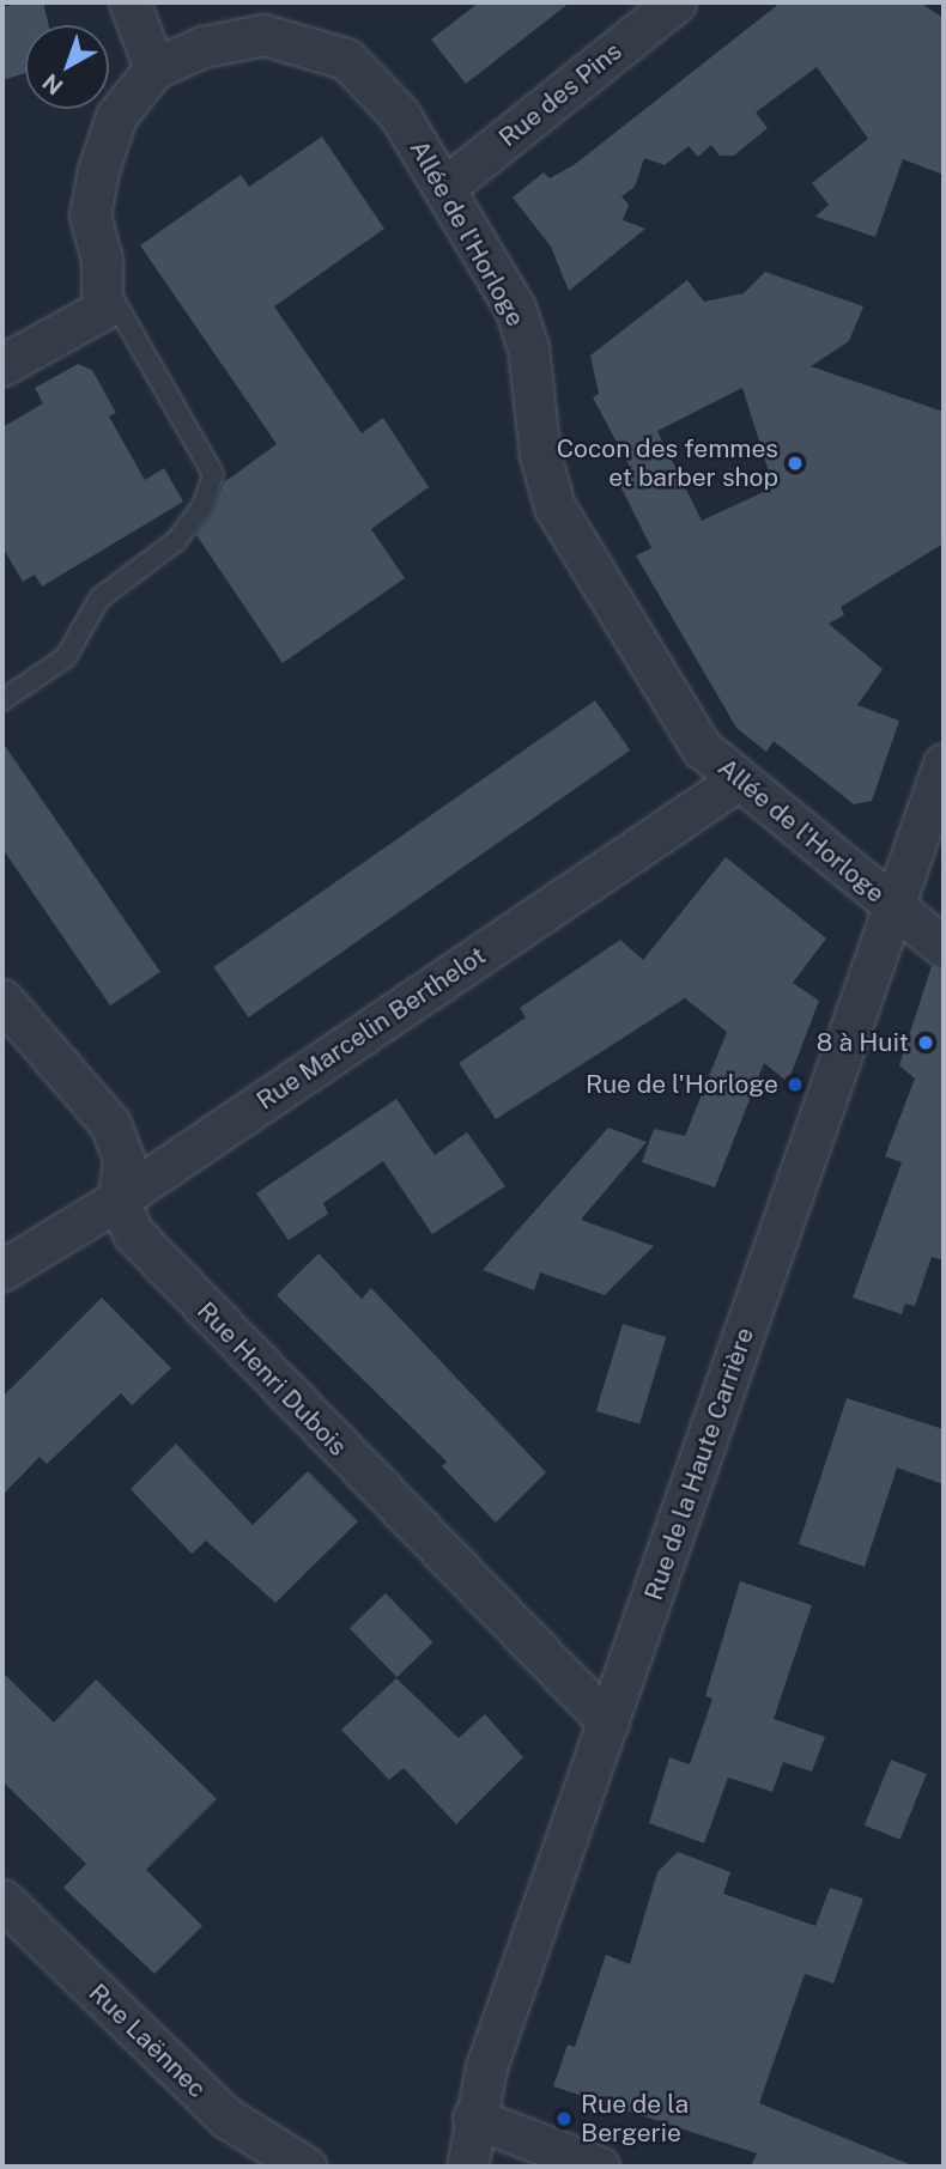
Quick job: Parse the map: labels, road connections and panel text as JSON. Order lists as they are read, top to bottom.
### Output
{
  "streets": {
    "street": [
      "Rue des Pins",
      "Allée de l'Horloge",
      "Rue Marcelin Berthelot",
      "Rue Henri Dubois",
      "Rue de la Haute Carrière",
      "Rue Laënnec"
    ]
  },
  "crossings": [
    ["Rue des Pins", "Allée de l'Horloge"],
    ["Allée de l'Horloge", "Rue Marcelin Berthelot"],
    ["Allée de l'Horloge", "Rue de la Haute Carrière"],
    ["Rue Marcelin Berthelot", "Rue Henri Dubois"],
    ["Rue Henri Dubois", "Rue de la Haute Carrière"]
  ],
  "places": [
    "Cocon des femmes et barber shop",
    "8 à Huit",
    "Rue de l'Horloge",
    "Rue de la Bergerie"
  ],
  "north": "bottom left"
}
